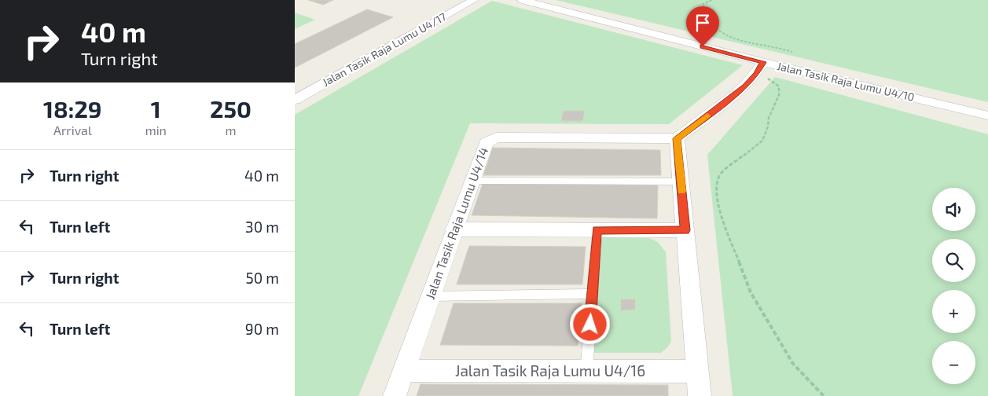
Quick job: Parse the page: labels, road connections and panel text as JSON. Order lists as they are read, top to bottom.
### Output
{
  "streets": {
    "street": [
      "Jalan Tasik Raja Lumu U4/17",
      "Jalan Tasik Raja Lumu U4/10",
      "Jalan Tasik Raja Lumu U4/14",
      "Jalan Tasik Raja Lumu U4/16"
    ]
  },
  "crossings": [
    ["Jalan Tasik Raja Lumu U4/14", "Jalan Tasik Raja Lumu U4/16"]
  ],
  "page": {
    "turn": ["40 m", "Turn right"],
    "eta": [
      "18:29",
      "Arrival",
      "1",
      "min",
      "250",
      "m"
    ],
    "list": [
      {
        "name": "Turn right",
        "value": "40 m"
      },
      {
        "name": "Turn left",
        "value": "30 m"
      },
      {
        "name": "Turn right",
        "value": "50 m"
      },
      {
        "name": "Turn left",
        "value": "90 m"
      }
    ],
    "map_buttons": ["+", "−"]
  }
}
